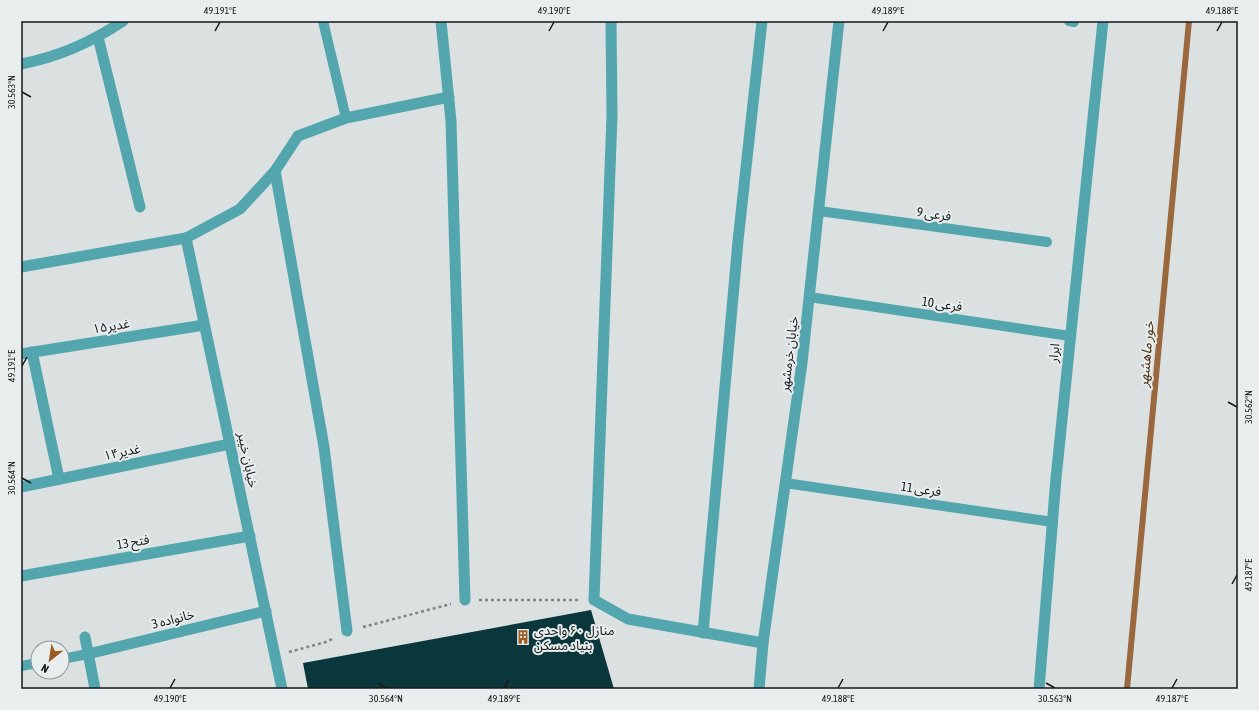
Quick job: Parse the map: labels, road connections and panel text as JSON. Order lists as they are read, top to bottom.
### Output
{
  "streets": {
    "street": [
      "غدیر۱۵",
      "ابرار",
      "خیابان خرمشهر",
      "غدیر۱۴",
      "خیابان خیبر",
      "فتح 13",
      "خانواده 3"
    ],
    "lane": ["فرعی 9", "فرعی 10", "فرعی 11"]
  },
  "crossings": [
    ["فرعی 9", "خیابان خرمشهر"],
    ["فرعی 10", "ابرار"],
    ["فرعی 10", "خیابان خرمشهر"],
    ["غدیر۱۵", "خیابان خیبر"],
    ["ابرار", "فرعی 11"],
    ["خیابان خرمشهر", "فرعی 11"],
    ["غدیر۱۴", "خیابان خیبر"],
    ["خیابان خیبر", "فتح 13"],
    ["خیابان خیبر", "خانواده 3"]
  ],
  "water": ["خور ماهشهر"],
  "places": {
    "building": ["منازل ۶۰ واحدی بنیاد مسکن"]
  },
  "north": "bottom left",
  "coordinates": [
    "49.191°E",
    "49.190°E",
    "49.189°E",
    "49.188°E",
    "30.563°N",
    "30.562°N",
    "30.564°N",
    "49.187°E"
  ]
}
